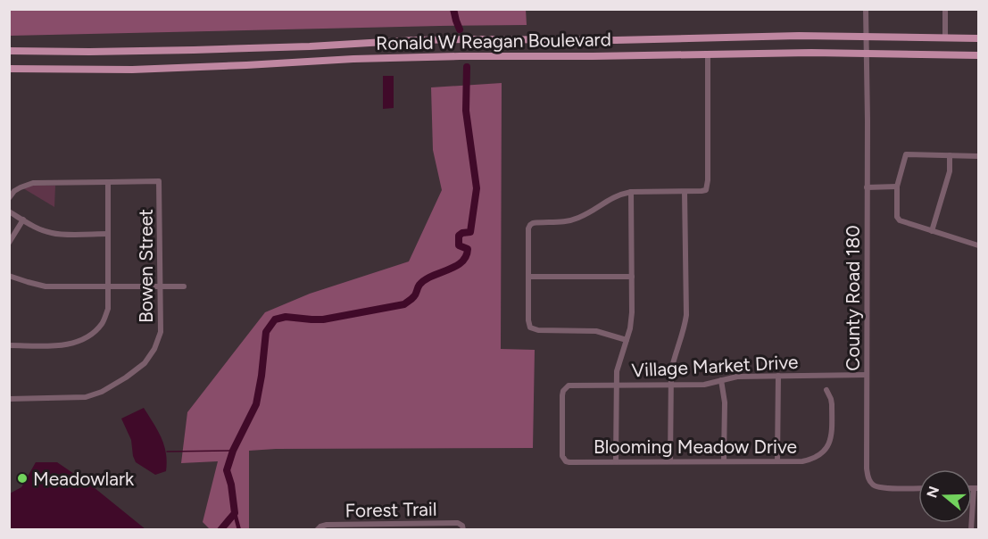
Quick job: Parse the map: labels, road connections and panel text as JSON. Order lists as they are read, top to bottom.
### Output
{
  "streets": {
    "main road": ["Ronald W Reagan Boulevard"],
    "street": [
      "Bowen Street",
      "County Road 180",
      "Village Market Drive",
      "Blooming Meadow Drive",
      "Forest Trail"
    ]
  },
  "crossings": [
    ["Ronald W Reagan Boulevard", "County Road 180"],
    ["County Road 180", "Village Market Drive"],
    ["Village Market Drive", "Blooming Meadow Drive"]
  ],
  "places": ["Meadowlark"],
  "north": "left"
}
